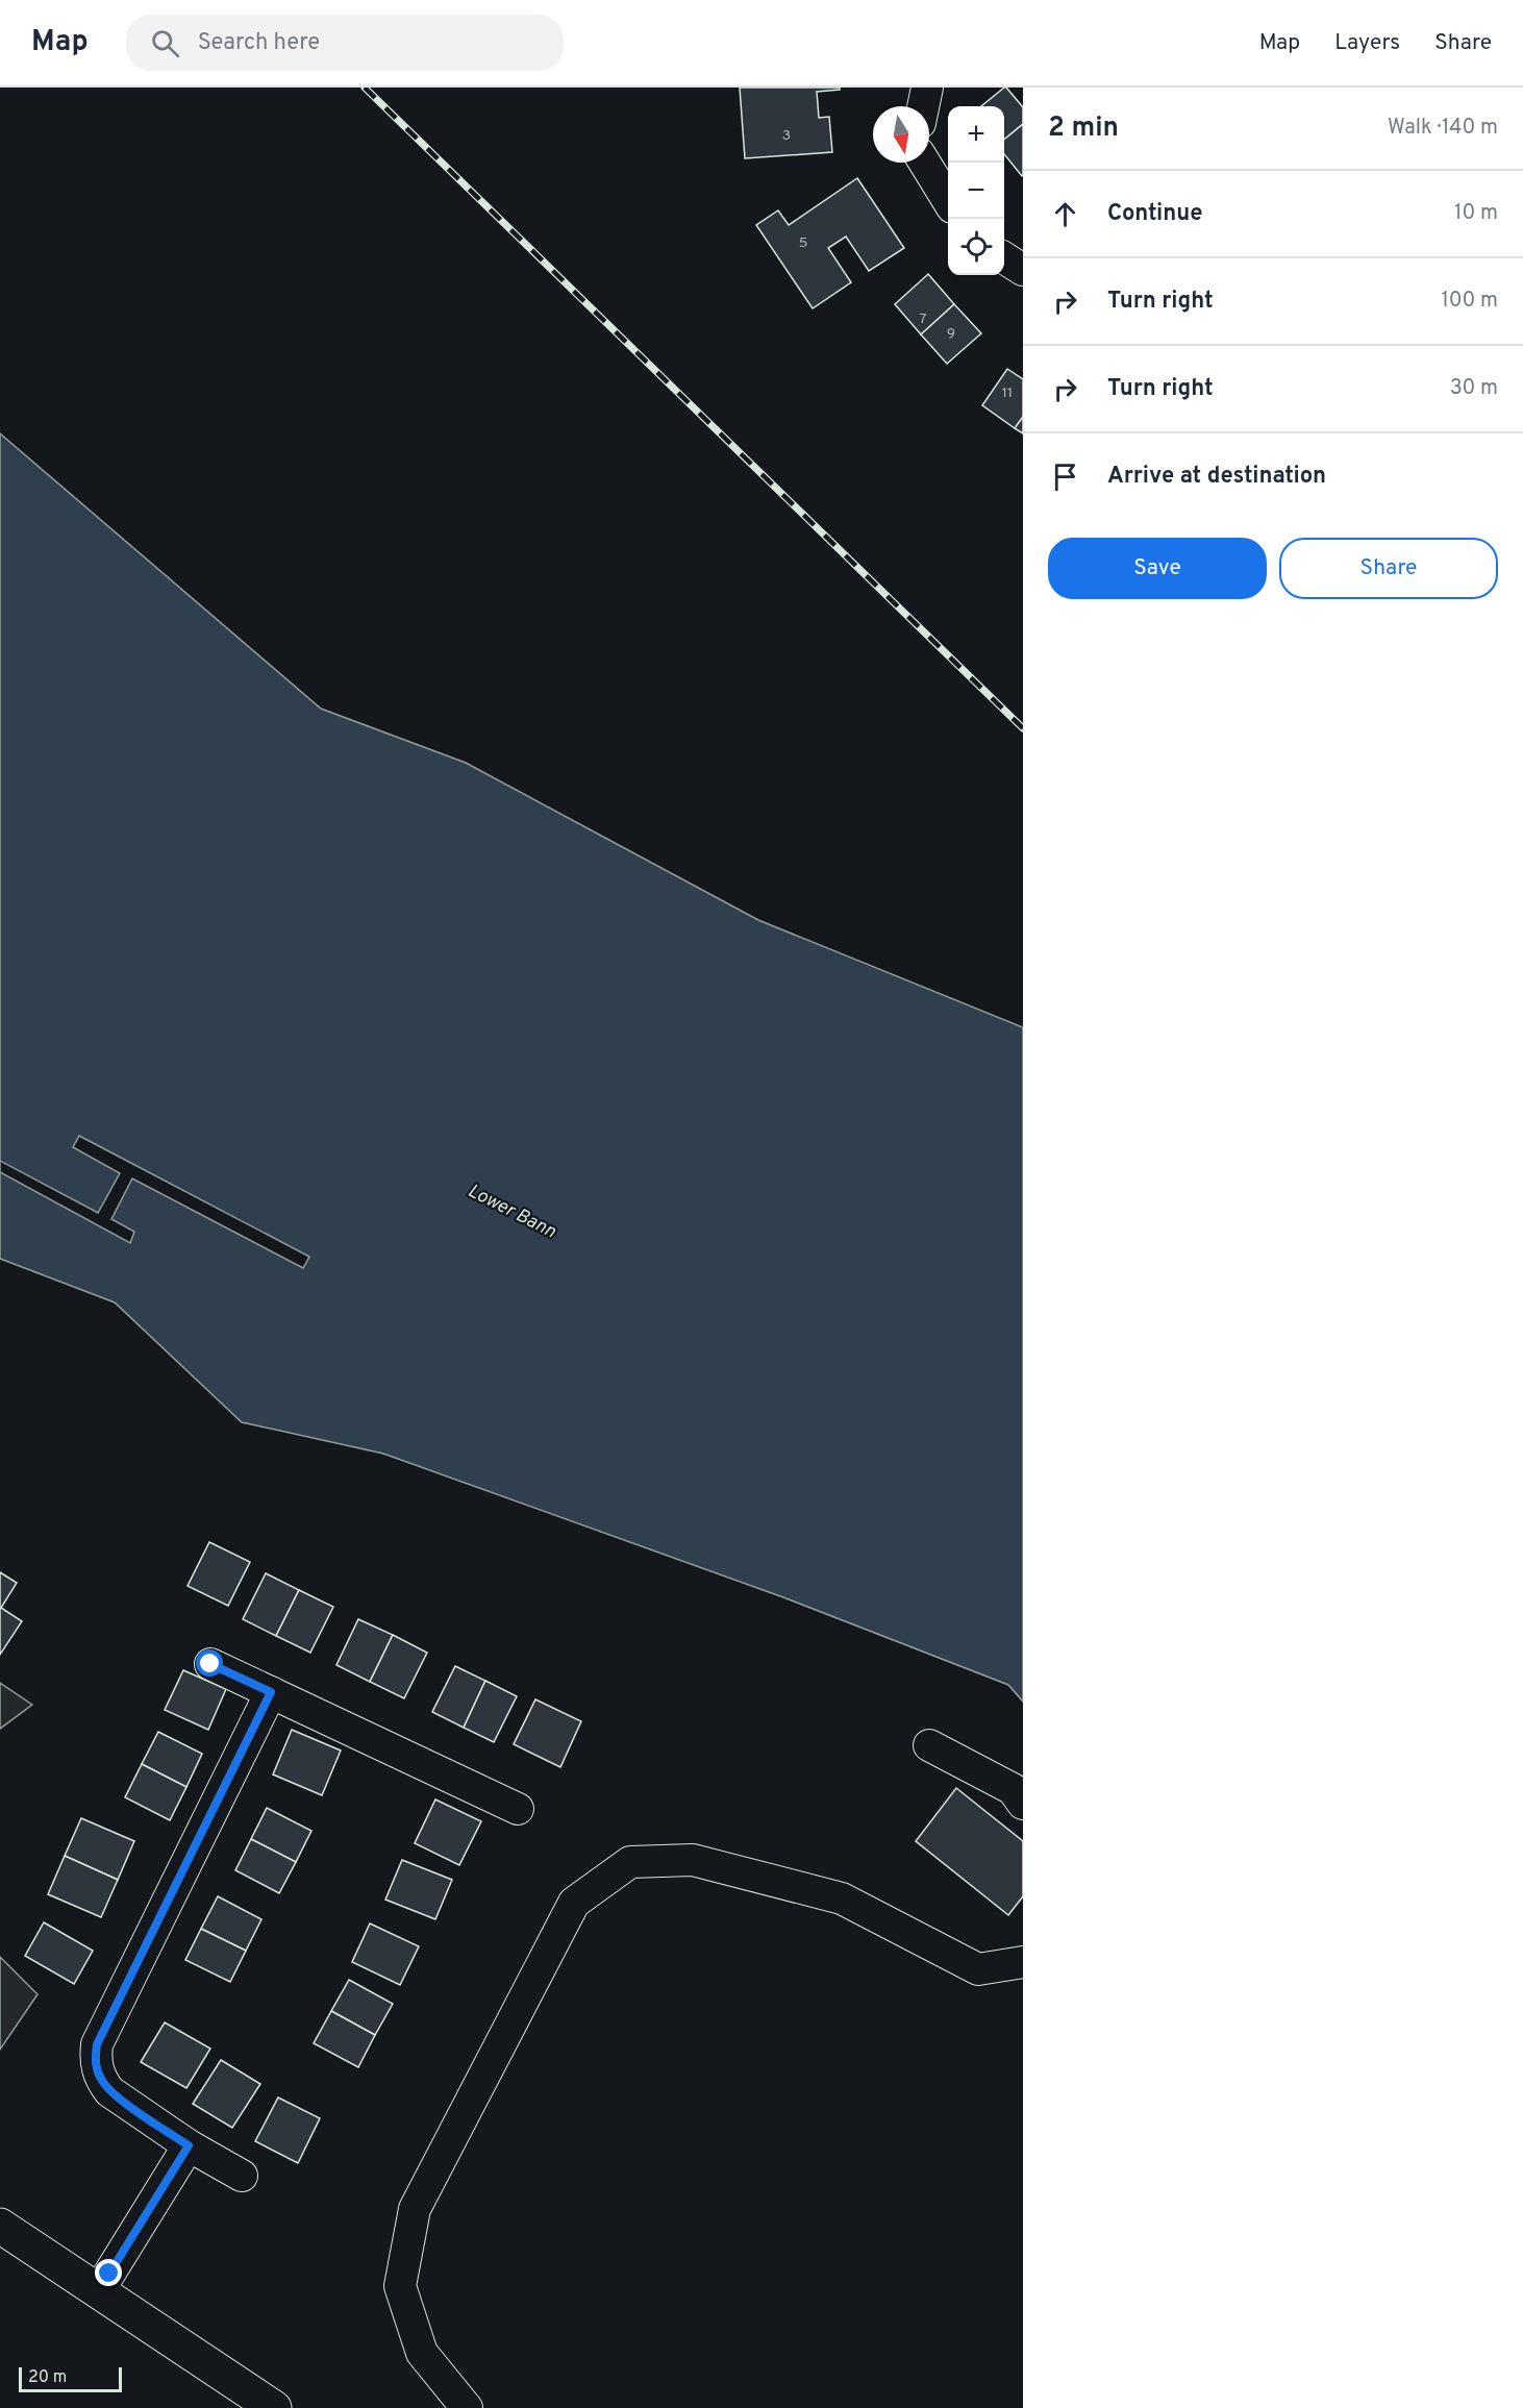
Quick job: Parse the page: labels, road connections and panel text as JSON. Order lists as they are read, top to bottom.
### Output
{
  "water": ["Lower Bann"],
  "house_numbers": [
    "3",
    "5",
    "7",
    "9",
    "11"
  ],
  "scale_bar": "20 m",
  "north": "bottom",
  "page": {
    "header": "Map",
    "search": "Search here",
    "nav": ["Map", "Layers", "Share"],
    "heading": ["2 min", "Walk · 140 m"],
    "map_buttons": ["+", "−"],
    "list": [
      ["Continue", "10 m"],
      ["Turn right", "100 m"],
      ["Turn right", "30 m"],
      "Arrive at destination"
    ],
    "buttons": ["Save", "Share"],
    "scale": "20 m"
  }
}
